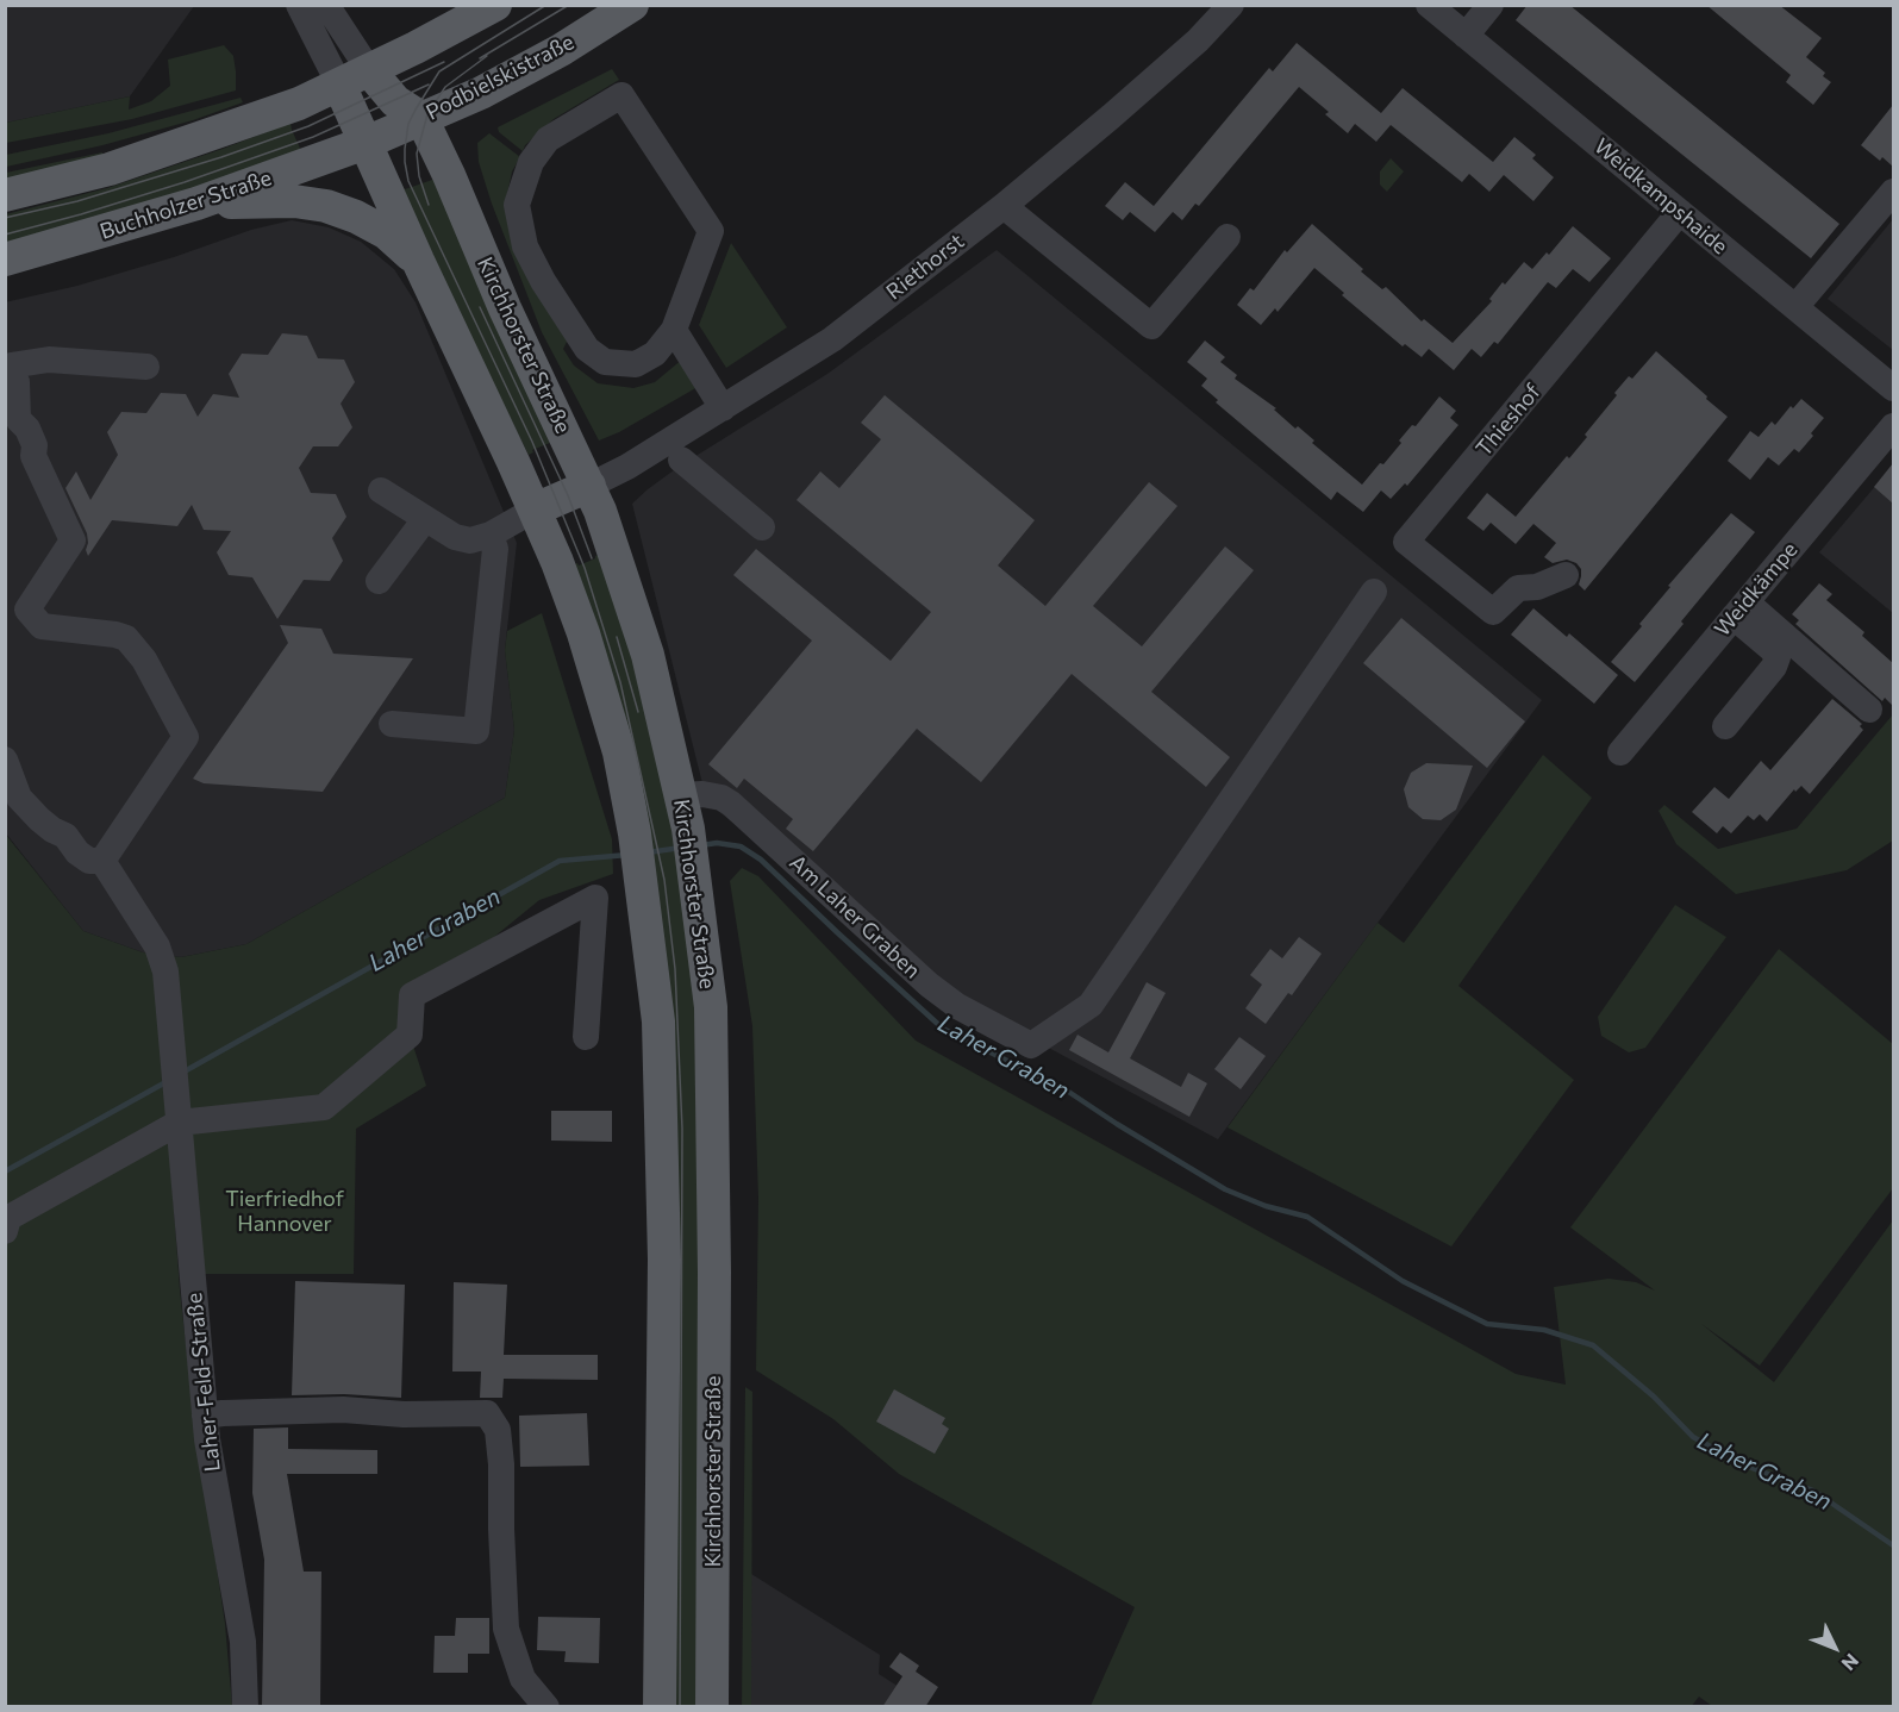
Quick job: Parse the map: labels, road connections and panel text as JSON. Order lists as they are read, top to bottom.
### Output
{
  "streets": {
    "main road": ["Podbielskistraße", "Buchholzer Straße", "Kirchhorster Straße"],
    "street": [
      "Weidkampshaide",
      "Riethorst",
      "Thieshof",
      "Weidkämpe",
      "Am Laher Graben",
      "Laher-Feld-Straße"
    ]
  },
  "crossings": [
    ["Podbielskistraße", "Buchholzer Straße"],
    ["Podbielskistraße", "Kirchhorster Straße"],
    ["Weidkampshaide", "Thieshof"],
    ["Riethorst", "Kirchhorster Straße"],
    ["Kirchhorster Straße", "Am Laher Graben"]
  ],
  "water": ["Laher Graben"],
  "parks": ["Tierfriedhof Hannover"],
  "north": "bottom right"
}
